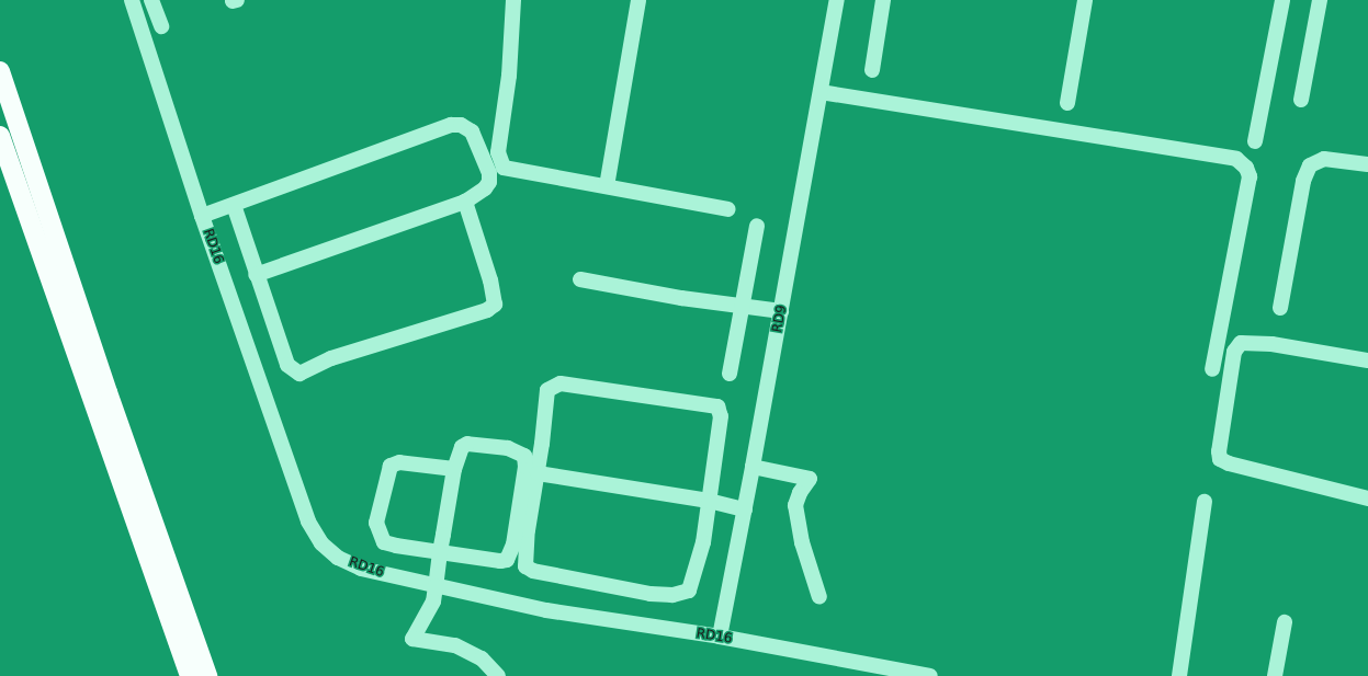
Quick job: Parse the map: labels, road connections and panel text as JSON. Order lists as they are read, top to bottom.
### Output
{
  "streets": {
    "lane": ["RD16", "RD9"]
  },
  "crossings": [
    ["RD16", "RD9"]
  ]
}
